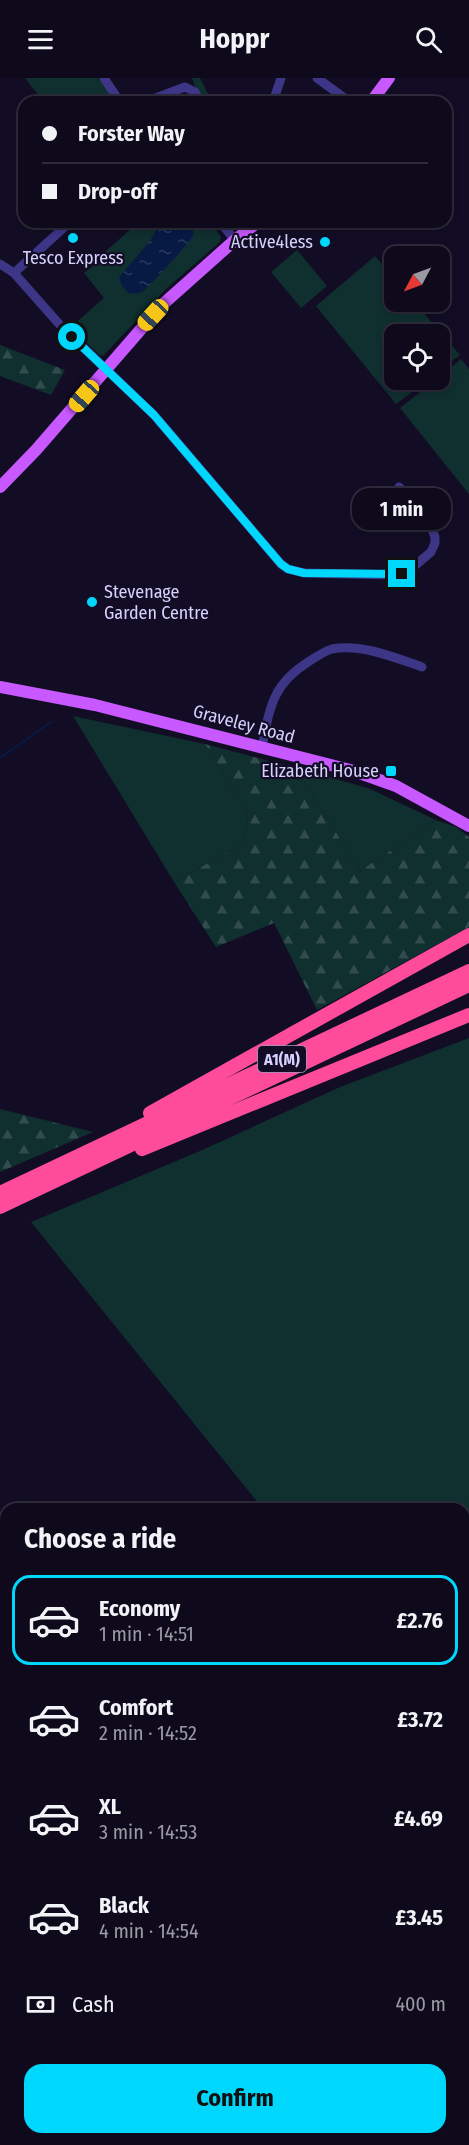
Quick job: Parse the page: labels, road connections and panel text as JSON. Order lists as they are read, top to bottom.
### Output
{
  "streets": {
    "highway": ["A1(M)"],
    "main road": ["Graveley Road"]
  },
  "places": {
    "other": ["Tesco Express", "Active4less", "Stevenage Garden Centre"],
    "transit": ["Elizabeth House"]
  },
  "north": "bottom left",
  "page": {
    "header": "Hoppr",
    "banner": ["Forster Way", "Drop-off"],
    "bubble": "1 min",
    "heading": "Choose a ride",
    "list": [
      {
        "name": "Economy",
        "note": "1 min · 14:51",
        "value": "£2.76"
      },
      {
        "name": "Comfort",
        "note": "2 min · 14:52",
        "value": "£3.72"
      },
      {
        "name": "XL",
        "note": "3 min · 14:53",
        "value": "£4.69"
      },
      {
        "name": "Black",
        "note": "4 min · 14:54",
        "value": "£3.45"
      }
    ],
    "pay": ["Cash", "400 m"],
    "buttons": "Confirm"
  }
}
